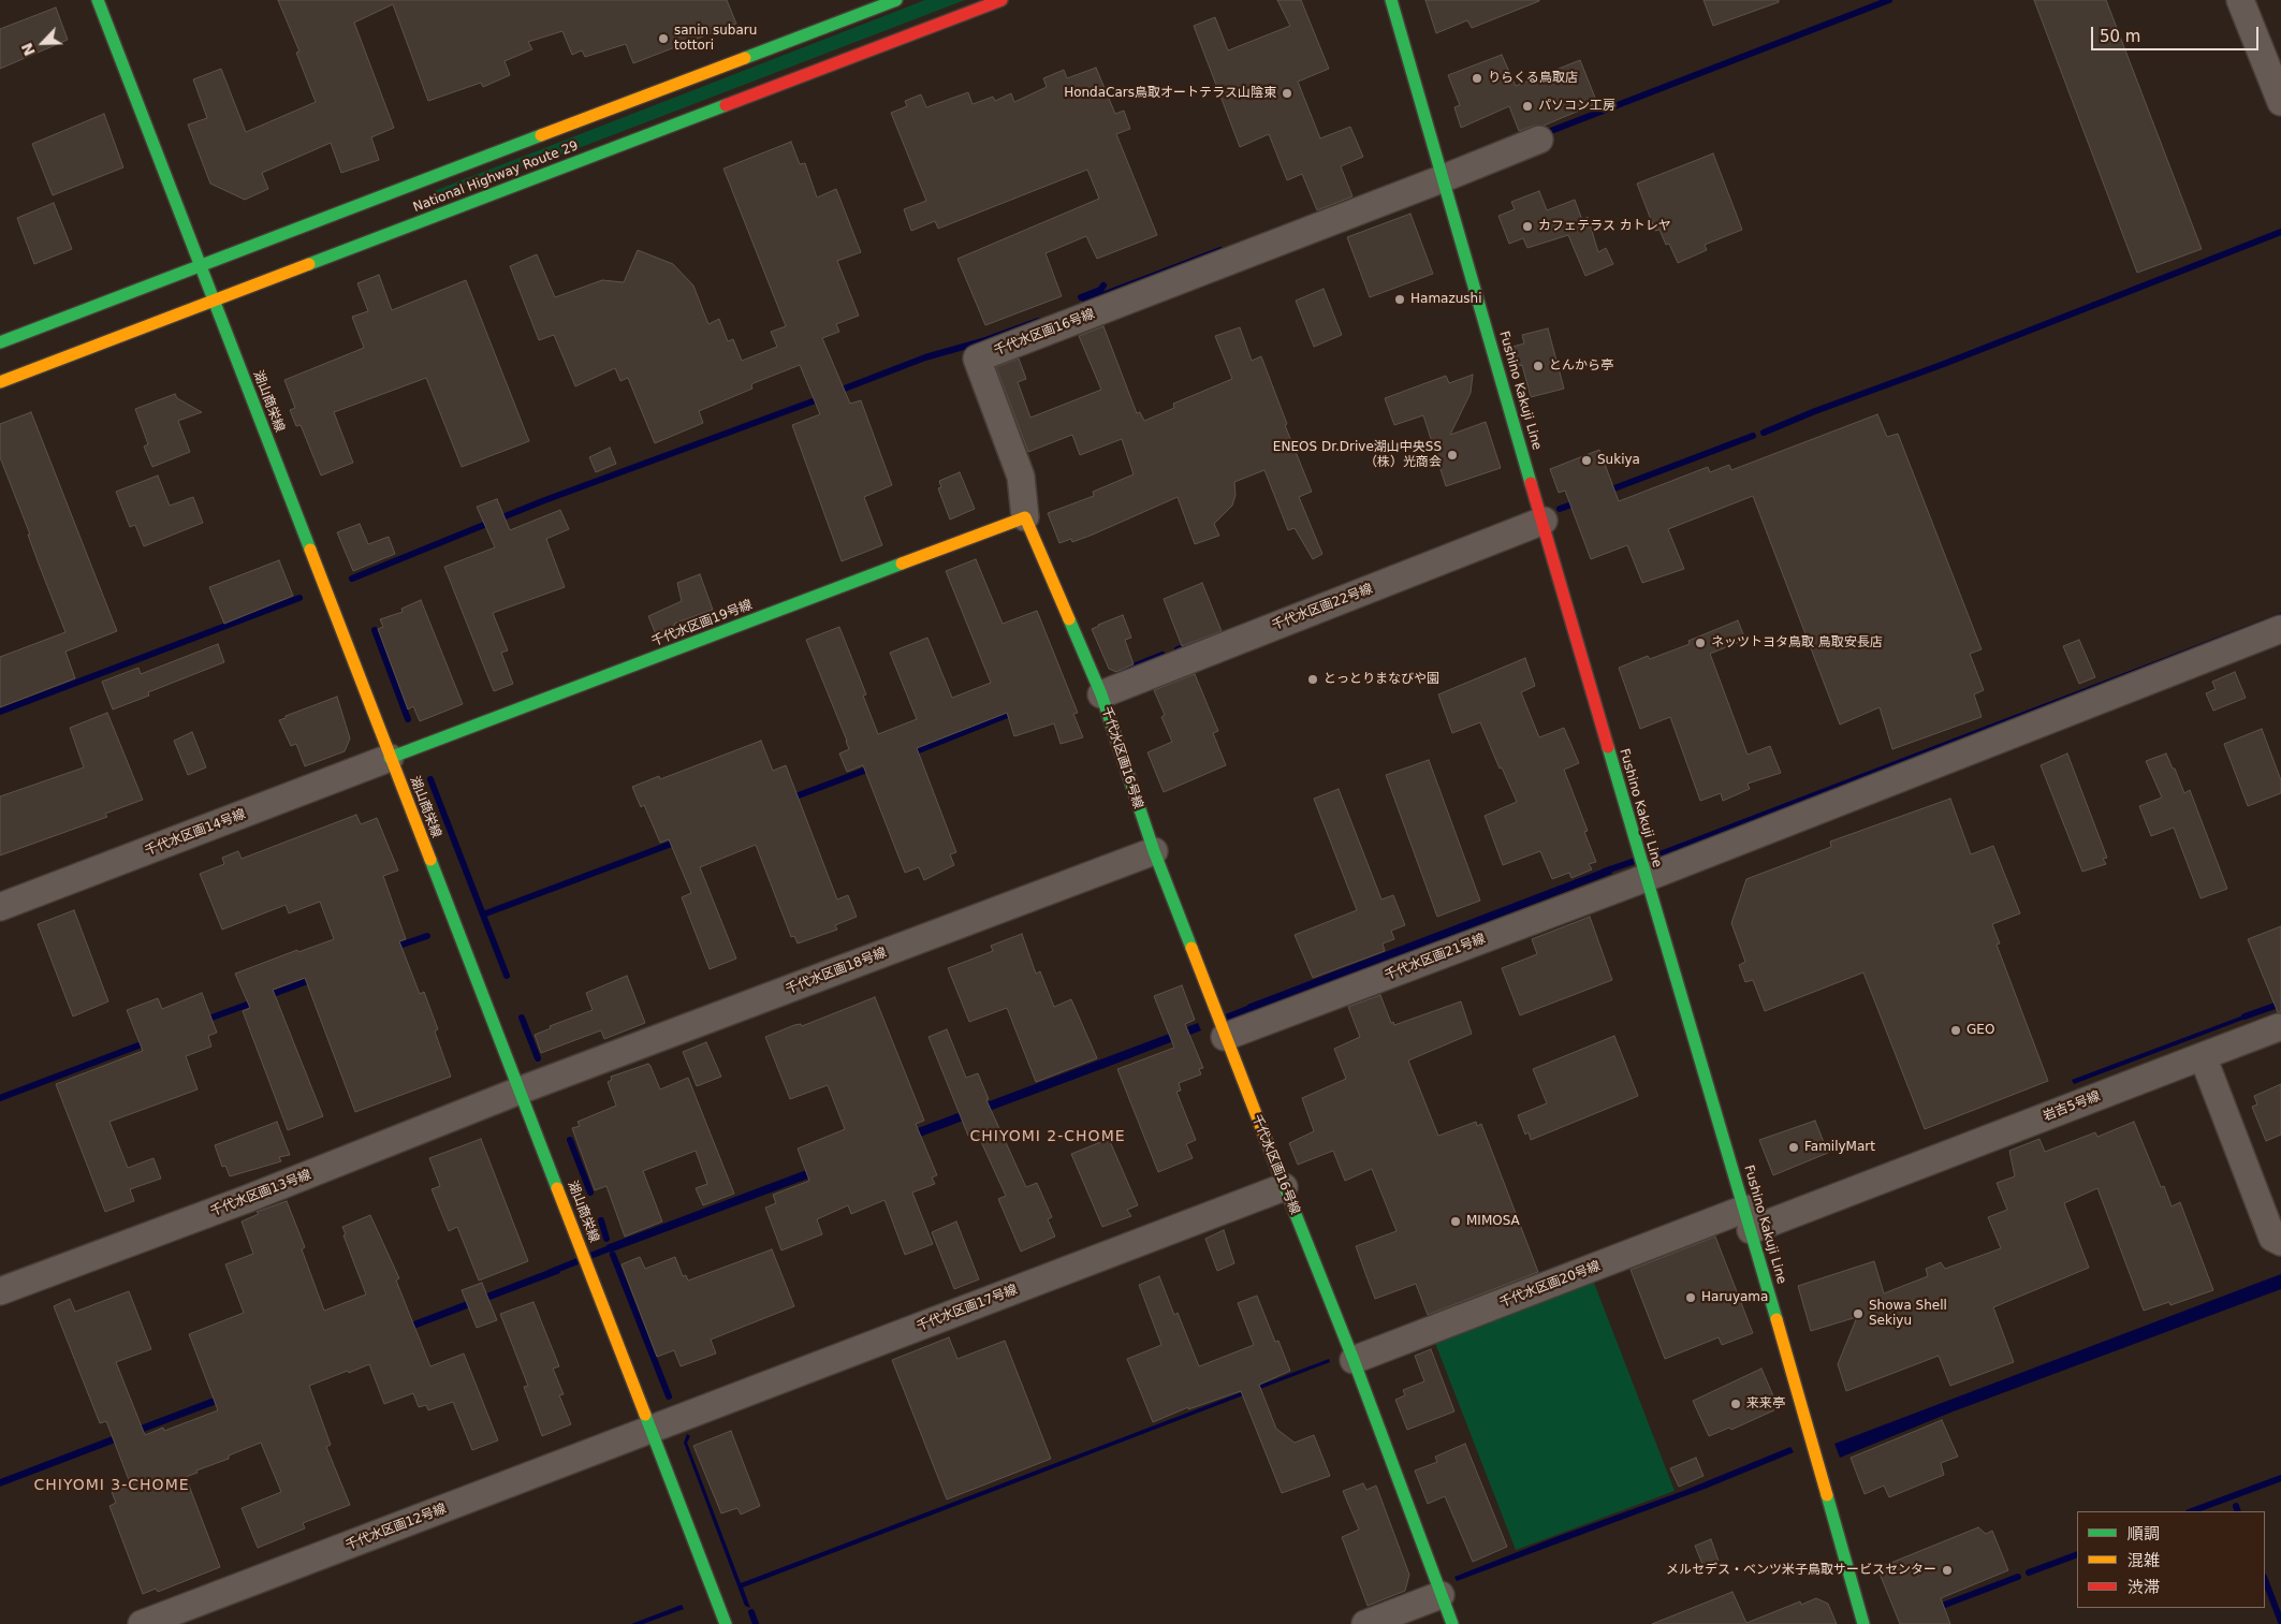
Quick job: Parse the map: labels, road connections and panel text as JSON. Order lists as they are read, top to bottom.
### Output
{
  "streets": {
    "main road": [
      "National Highway Route 29",
      "千代水区画16号線",
      "Fushino Kakuji Line",
      "湖山商栄線",
      "千代水区画19号線"
    ],
    "street": [
      "千代水区画22号線",
      "千代水区画14号線",
      "千代水区画21号線",
      "千代水区画18号線",
      "岩吉5号線",
      "千代水区画13号線",
      "千代水区画20号線",
      "千代水区画17号線",
      "千代水区画12号線"
    ]
  },
  "crossings": [
    ["National Highway Route 29", "湖山商栄線"],
    ["千代水区画16号線", "Fushino Kakuji Line"],
    ["千代水区画16号線", "千代水区画22号線"],
    ["千代水区画16号線", "千代水区画19号線"],
    ["千代水区画16号線", "千代水区画21号線"],
    ["千代水区画16号線", "千代水区画18号線"],
    ["千代水区画16号線", "千代水区画20号線"],
    ["千代水区画16号線", "千代水区画17号線"],
    ["Fushino Kakuji Line", "千代水区画22号線"],
    ["Fushino Kakuji Line", "千代水区画21号線"],
    ["Fushino Kakuji Line", "岩吉5号線"],
    ["Fushino Kakuji Line", "千代水区画20号線"],
    ["湖山商栄線", "千代水区画19号線"],
    ["湖山商栄線", "千代水区画14号線"],
    ["湖山商栄線", "千代水区画18号線"],
    ["湖山商栄線", "千代水区画13号線"],
    ["湖山商栄線", "千代水区画17号線"],
    ["湖山商栄線", "千代水区画12号線"],
    ["千代水区画19号線", "千代水区画14号線"],
    ["千代水区画18号線", "千代水区画13号線"],
    ["岩吉5号線", "千代水区画20号線"],
    ["千代水区画17号線", "千代水区画12号線"]
  ],
  "districts": ["CHIYOMI 2-CHOME", "CHIYOMI 3-CHOME"],
  "places": [
    "sanin subaru tottori",
    "りらくる鳥取店",
    "HondaCars鳥取オートテラス山陰東",
    "パソコン工房",
    "カフェテラス カトレヤ",
    "Hamazushi",
    "とんから亭",
    "ENEOS Dr.Drive湖山中央SS （株）光商会",
    "Sukiya",
    "ネッツトヨタ鳥取 鳥取安長店",
    "とっとりまなびや園",
    "GEO",
    "FamilyMart",
    "MIMOSA",
    "Haruyama",
    "Showa Shell Sekiyu",
    "来来亭",
    "メルセデス・ベンツ米子鳥取サービスセンター"
  ],
  "legend": ["順調", "混雑", "渋滞"],
  "scale_bar": "50 m",
  "north": "bottom left"
}
